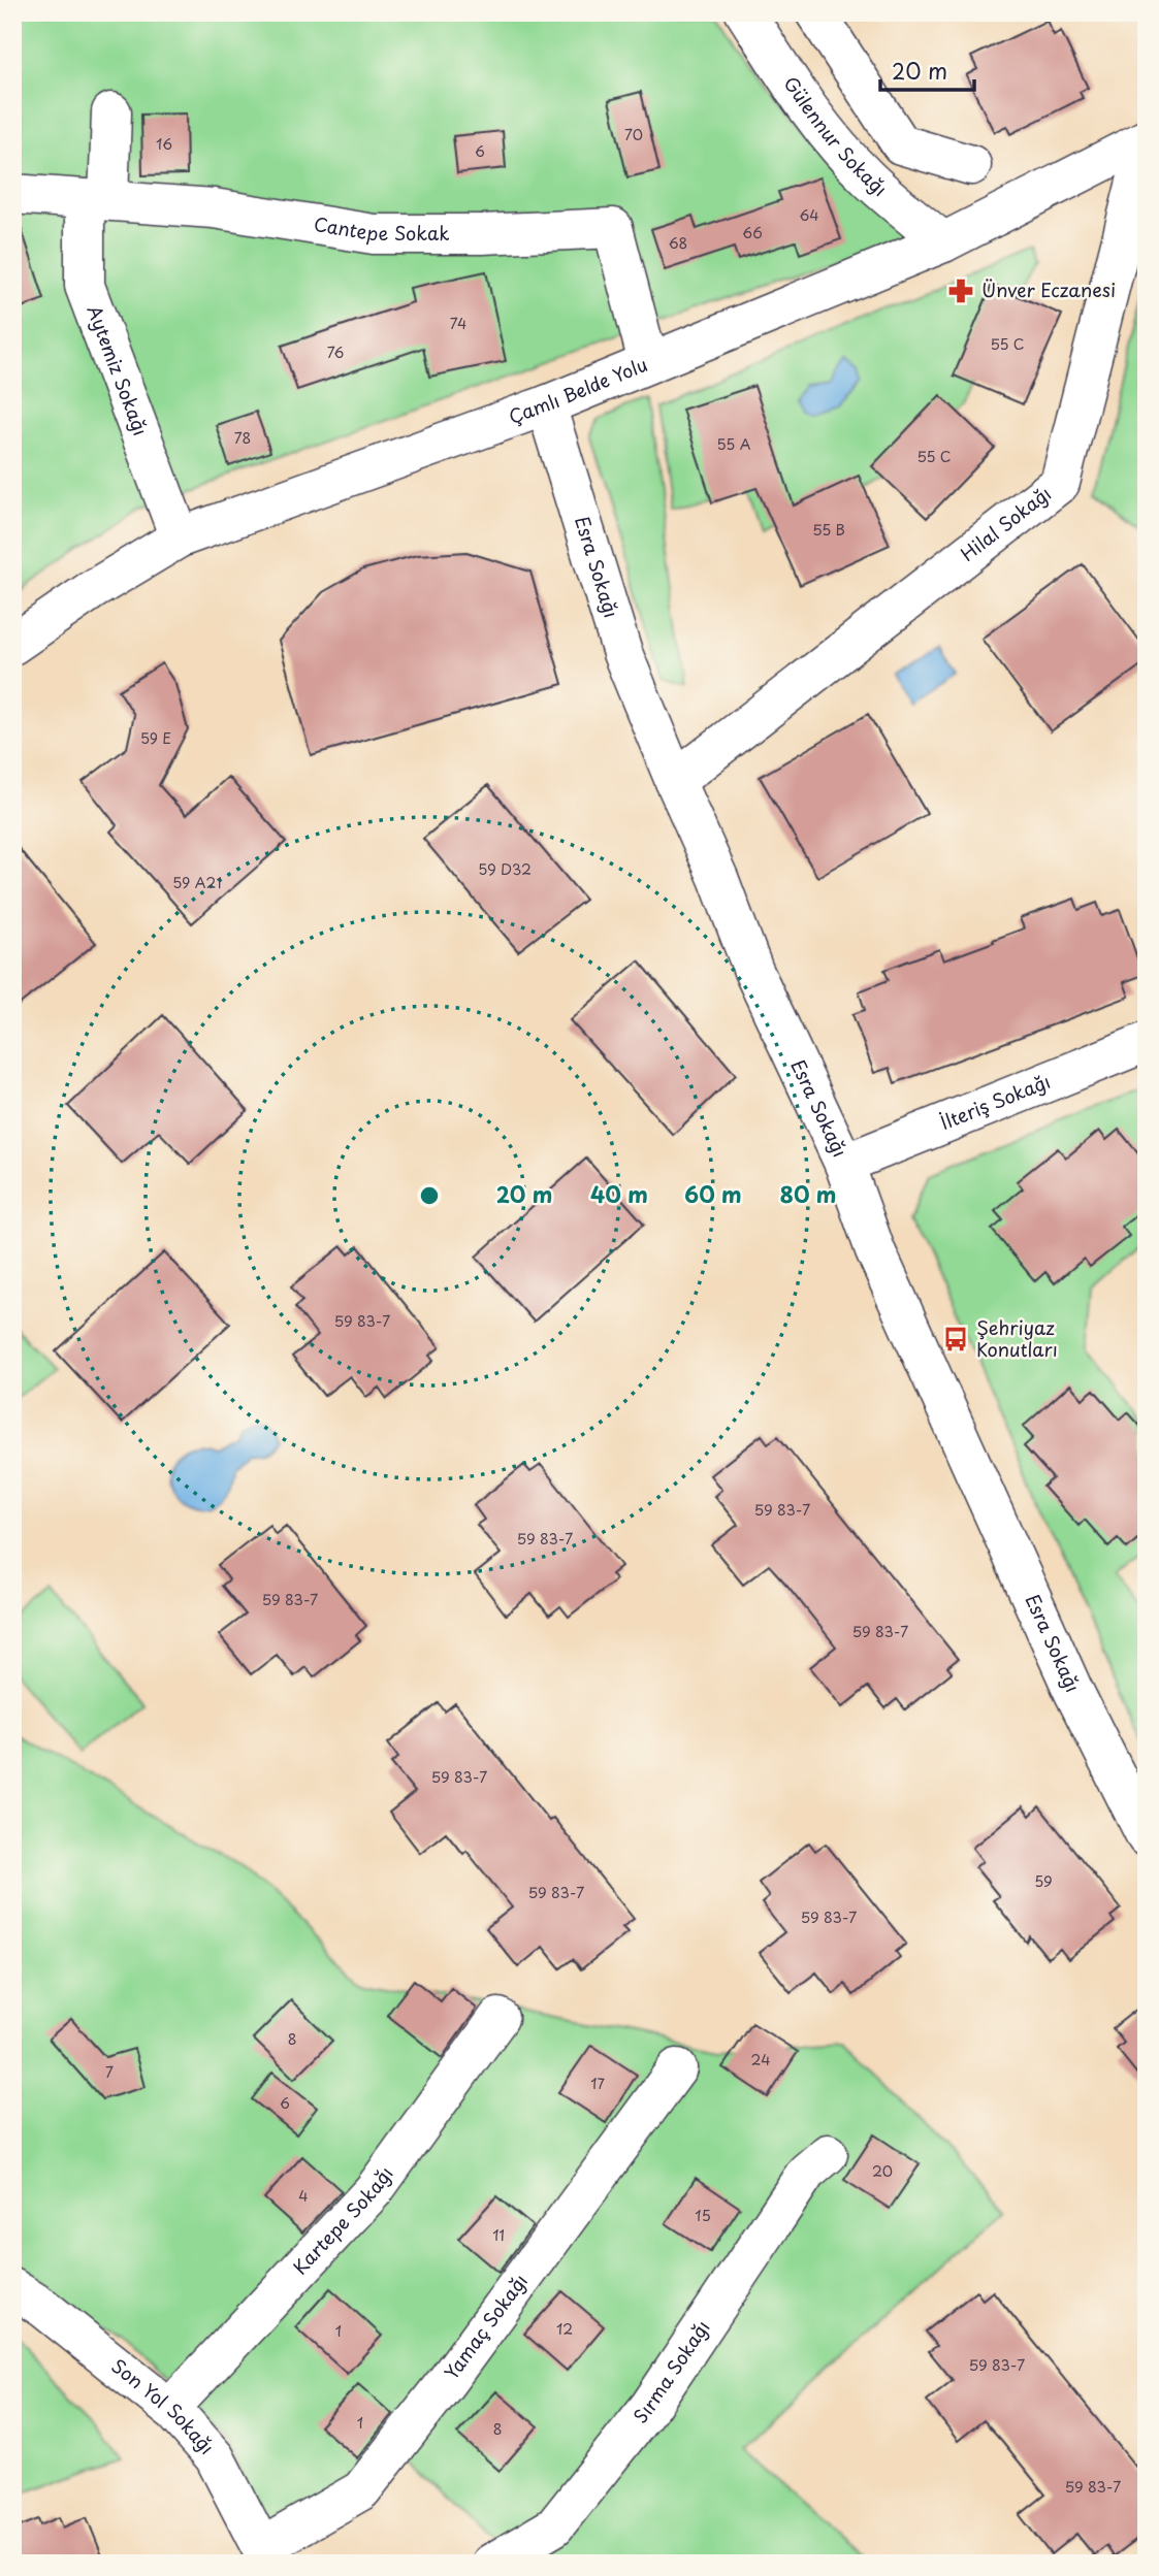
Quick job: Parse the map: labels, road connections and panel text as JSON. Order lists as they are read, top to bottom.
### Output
{
  "streets": {
    "street": [
      "Gülennur Sokağı",
      "Cantepe Sokak",
      "Aytemiz Sokağı",
      "Çamlı Belde Yolu",
      "Hilal Sokağı",
      "Esra Sokağı",
      "İlteriş Sokağı",
      "Kartepe Sokağı",
      "Yamaç Sokağı",
      "Sırma Sokağı",
      "Son Yol Sokağı"
    ]
  },
  "crossings": [
    ["Gülennur Sokağı", "Çamlı Belde Yolu"],
    ["Cantepe Sokak", "Aytemiz Sokağı"],
    ["Cantepe Sokak", "Çamlı Belde Yolu"],
    ["Aytemiz Sokağı", "Çamlı Belde Yolu"],
    ["Çamlı Belde Yolu", "Hilal Sokağı"],
    ["Çamlı Belde Yolu", "Esra Sokağı"],
    ["Hilal Sokağı", "Esra Sokağı"],
    ["Esra Sokağı", "İlteriş Sokağı"],
    ["Kartepe Sokağı", "Son Yol Sokağı"],
    ["Yamaç Sokağı", "Son Yol Sokağı"]
  ],
  "places": {
    "pharmacy": ["Ünver Eczanesi"],
    "bus stop": ["Şehriyaz Konutları"]
  },
  "house_numbers": [
    "70",
    "16",
    "6",
    "64",
    "66",
    "68",
    "74",
    "55 C",
    "76",
    "78",
    "55 A",
    "55 C",
    "55 B",
    "59 E",
    "59 D32",
    "59 A21",
    "59 83-7",
    "59 83-7",
    "59 83-7",
    "59 83-7",
    "59 83-7",
    "59 83-7",
    "59",
    "59 83-7",
    "59 83-7",
    "8",
    "24",
    "7",
    "17",
    "6",
    "20",
    "4",
    "15",
    "11",
    "12",
    "1",
    "59 83-7",
    "1",
    "8",
    "59 83-7"
  ],
  "scale_bar": "20 m",
  "rings": [
    "20 m",
    "40 m",
    "60 m",
    "80 m"
  ]
}
